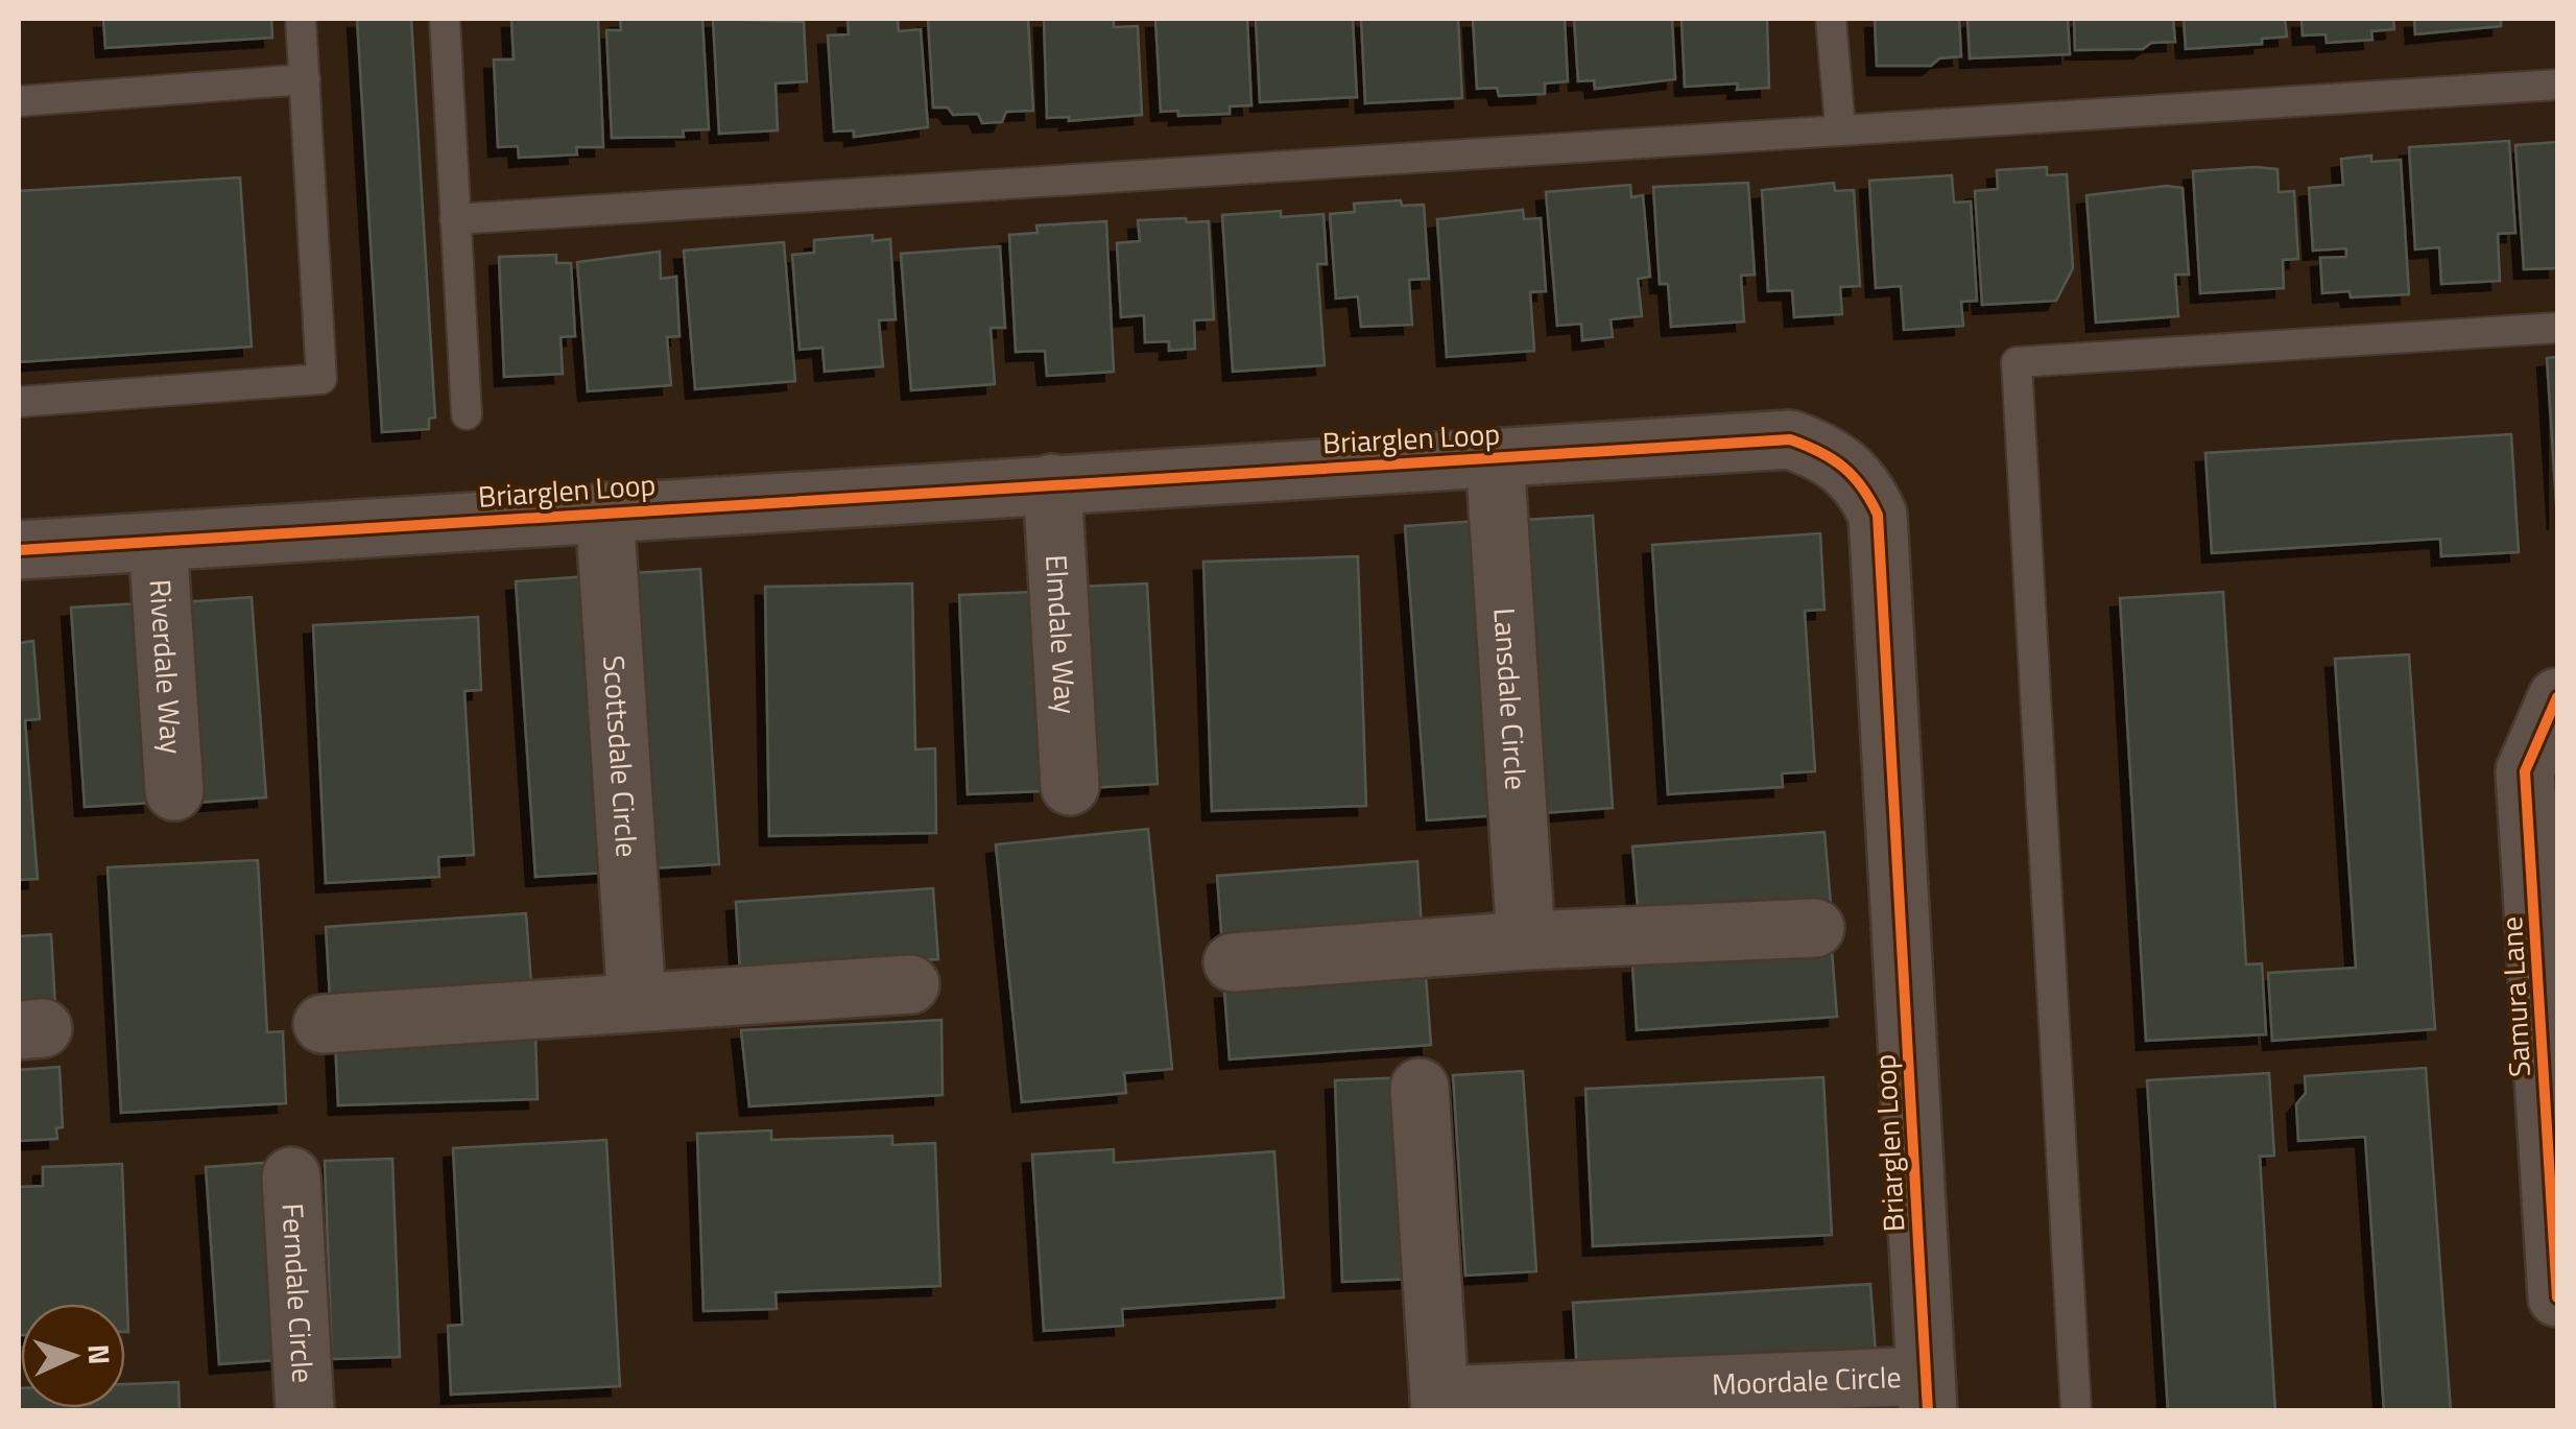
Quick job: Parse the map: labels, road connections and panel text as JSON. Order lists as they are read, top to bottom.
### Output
{
  "streets": {
    "street": [
      "Briarglen Loop",
      "Elmdale Way",
      "Riverdale Way",
      "Lansdale Circle",
      "Scottsdale Circle",
      "Samura Lane",
      "Ferndale Circle",
      "Moordale Circle"
    ]
  },
  "crossings": [
    ["Briarglen Loop", "Elmdale Way"],
    ["Briarglen Loop", "Riverdale Way"],
    ["Briarglen Loop", "Lansdale Circle"],
    ["Briarglen Loop", "Scottsdale Circle"],
    ["Briarglen Loop", "Moordale Circle"]
  ],
  "north": "right"
}
